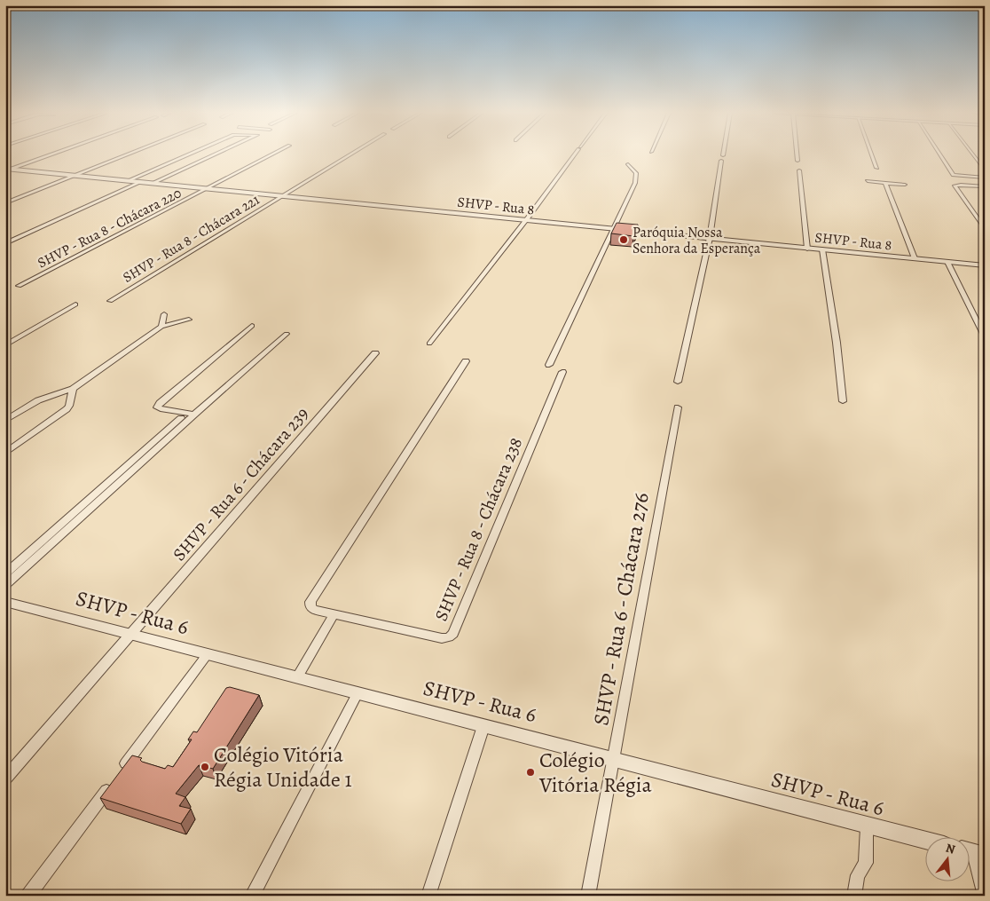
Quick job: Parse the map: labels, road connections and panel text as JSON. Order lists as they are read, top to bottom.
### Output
{
  "streets": {
    "street": [
      "SHVP - Rua 8",
      "SHVP - Rua 8 - Chácara 220",
      "SHVP - Rua 8 - Chácara 221",
      "SHVP - Rua 6 - Chácara 239",
      "SHVP - Rua 8 - Chácara 238",
      "SHVP - Rua 6 - Chácara 276",
      "SHVP - Rua 6"
    ]
  },
  "crossings": [
    ["SHVP - Rua 8", "SHVP - Rua 8 - Chácara 220"],
    ["SHVP - Rua 8", "SHVP - Rua 8 - Chácara 221"],
    ["SHVP - Rua 6 - Chácara 239", "SHVP - Rua 6"],
    ["SHVP - Rua 6 - Chácara 276", "SHVP - Rua 6"]
  ],
  "places": ["Paróquia Nossa Senhora da Esperança", "Colégio Vitória Régia Unidade 1", "Colégio Vitória Régia"],
  "north": "top"
}
